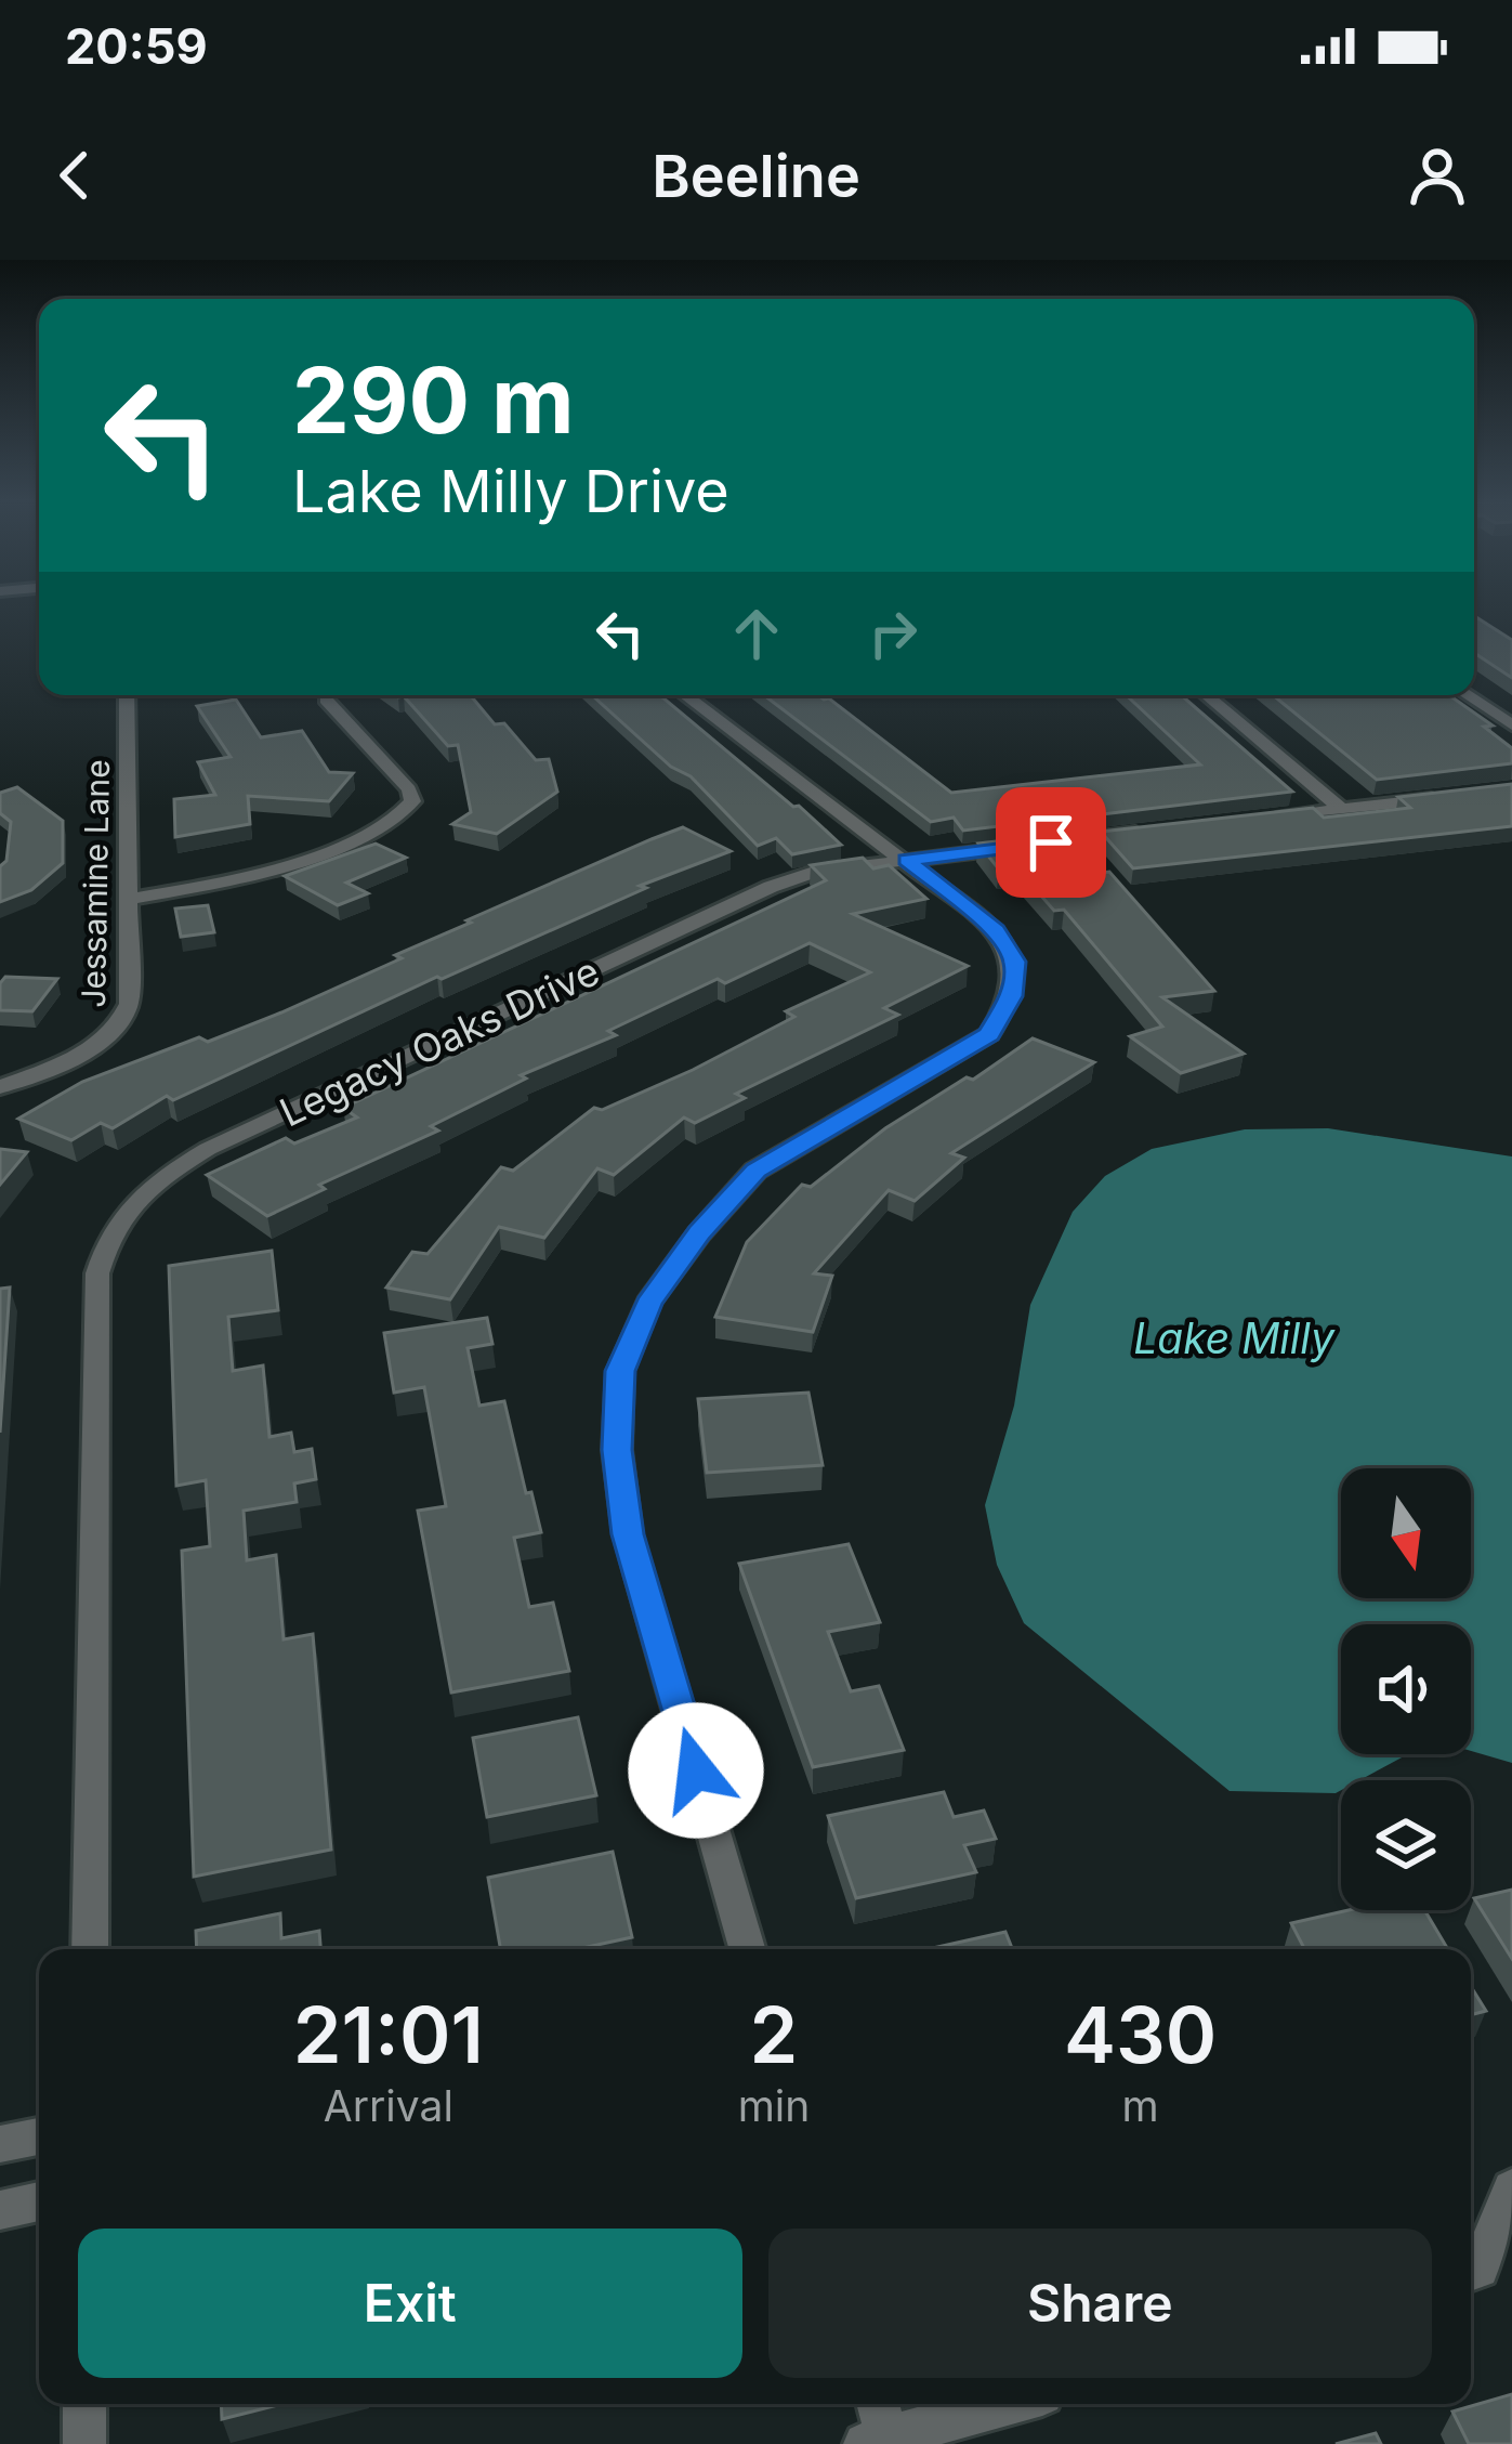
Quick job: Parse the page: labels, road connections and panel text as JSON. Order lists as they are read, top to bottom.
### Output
{
  "streets": {
    "street": ["Jessamine Lane", "Legacy Oaks Drive"]
  },
  "water": ["Lake Milly"],
  "north": "bottom",
  "page": {
    "status": "20:59",
    "header": "Beeline",
    "turn": ["290 m", "Lake Milly Drive"],
    "eta": [
      "21:01",
      "Arrival",
      "2",
      "min",
      "430",
      "m"
    ],
    "buttons": ["Exit", "Share"]
  }
}
